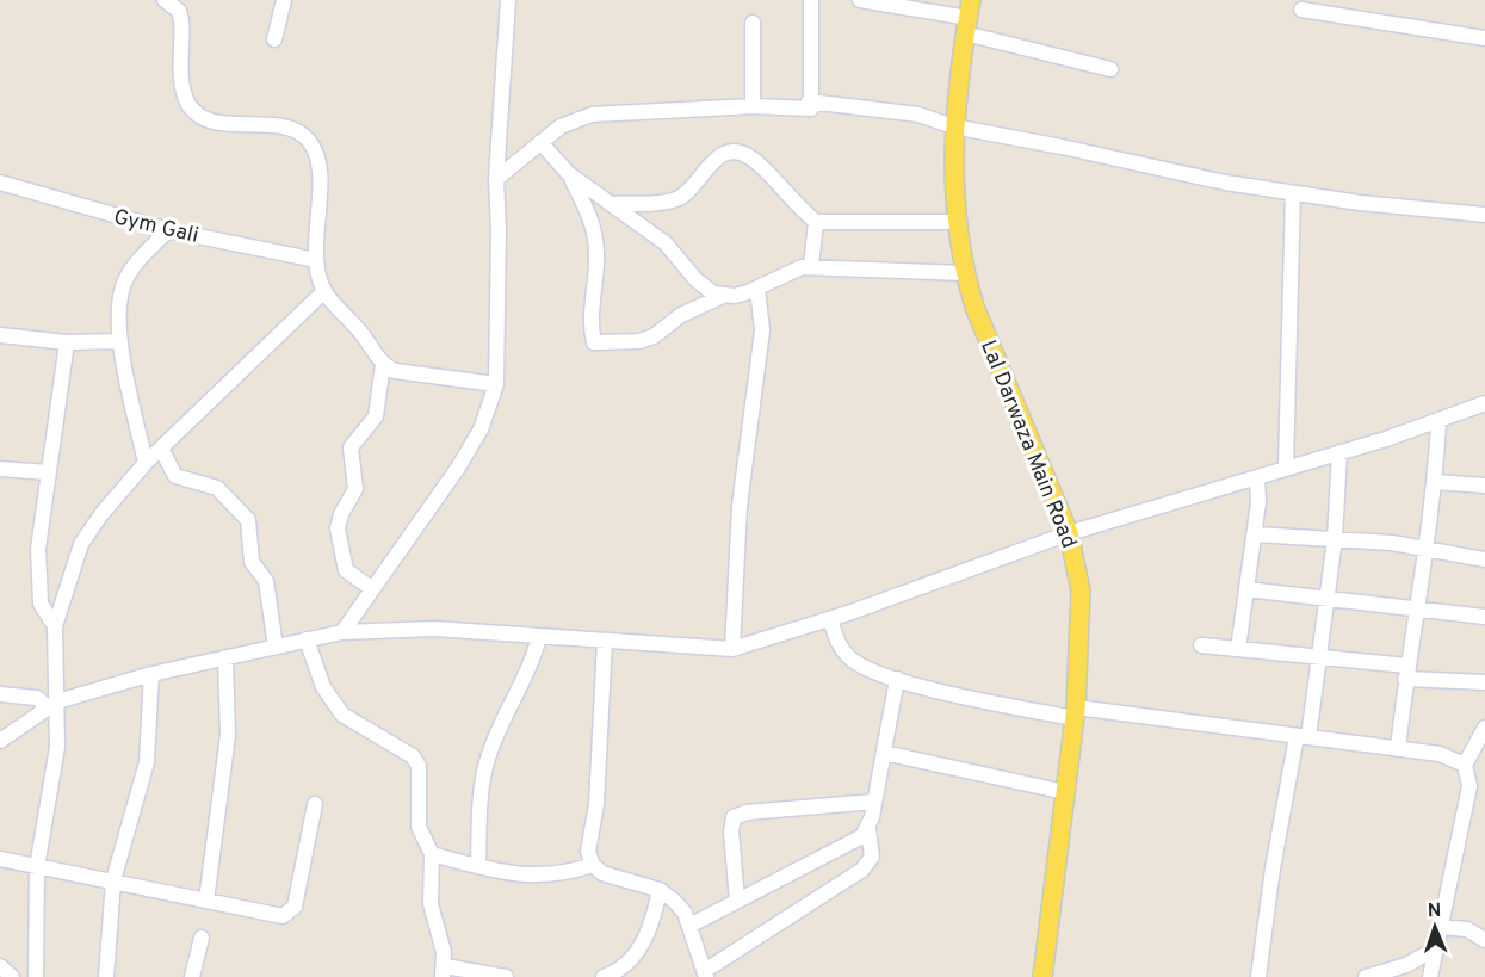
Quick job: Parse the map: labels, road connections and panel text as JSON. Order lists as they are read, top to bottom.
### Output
{
  "streets": {
    "main road": ["Lal Darwaza Main Road"],
    "street": ["Gym Gali"]
  },
  "north": "top"
}
